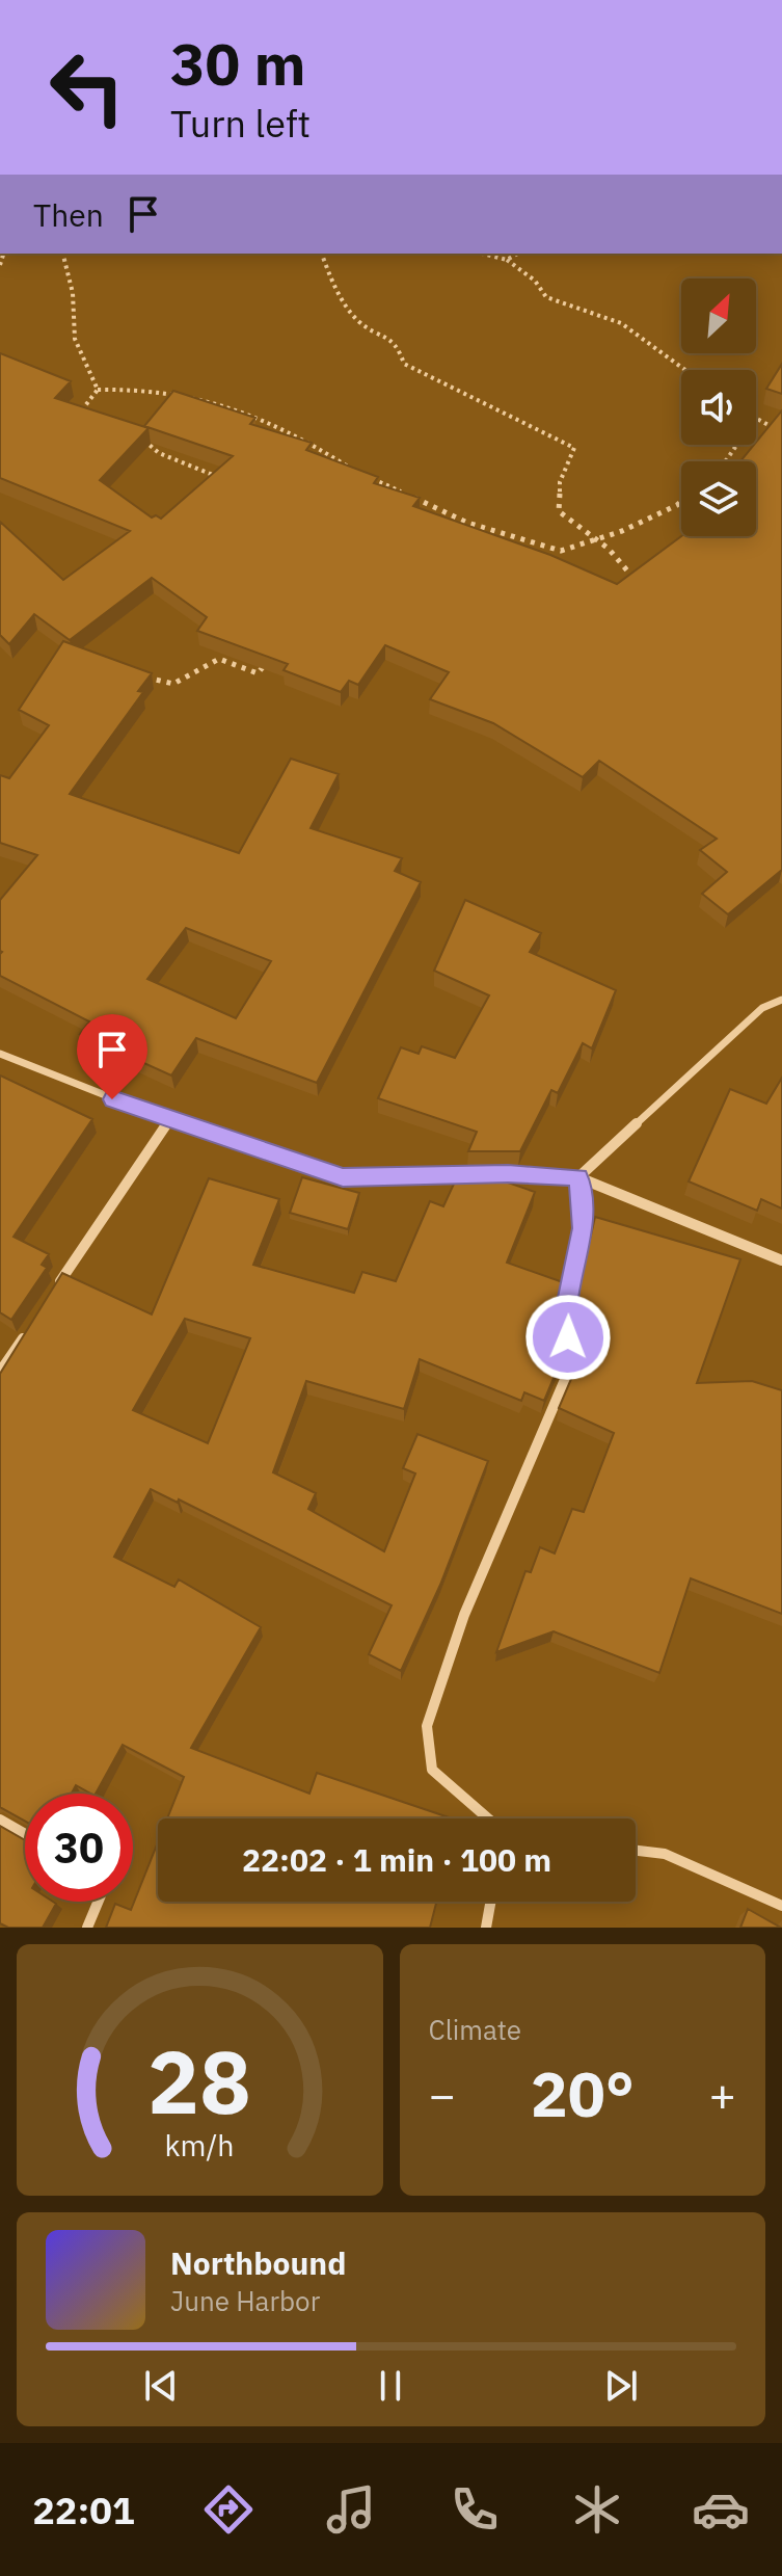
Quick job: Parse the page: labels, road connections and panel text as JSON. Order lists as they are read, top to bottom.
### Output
{
  "north": "top right",
  "page": {
    "turn": ["30 m", "Turn left"],
    "then": "Then",
    "limit": "30",
    "trip": "22:02 · 1 min · 100 m",
    "tile": "Climate",
    "heat": ["−", "20°", "+"],
    "song": ["Northbound", "June Harbor"],
    "tabs": "22:01",
    "gauge": ["28", "km/h"]
  }
}
